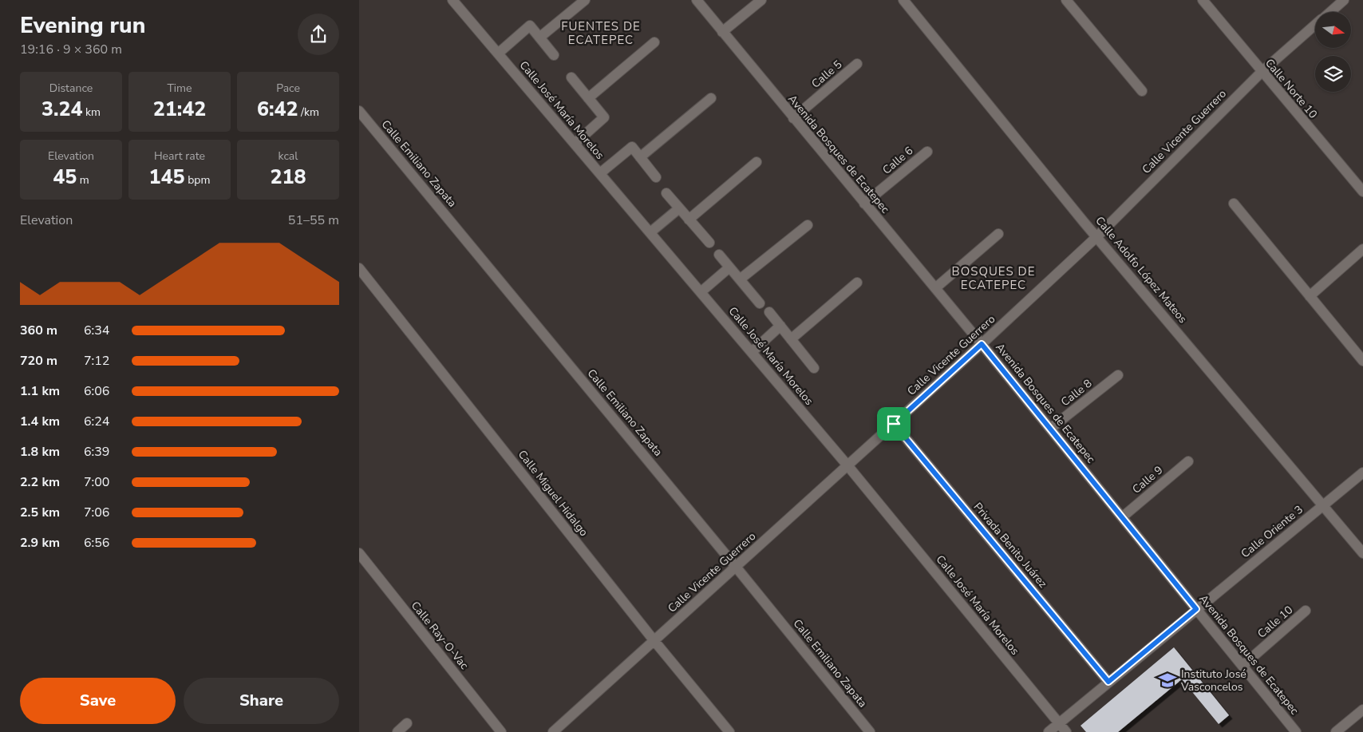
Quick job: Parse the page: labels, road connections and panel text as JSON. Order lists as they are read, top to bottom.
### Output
{
  "streets": {
    "street": [
      "Calle 5",
      "Calle Norte 10",
      "Calle José María Morelos",
      "Calle Vicente Guerrero",
      "Avenida Bosques de Ecatepec",
      "Calle 6",
      "Calle Emiliano Zapata",
      "Calle Adolfo López Mateos",
      "Calle 8",
      "Calle 9",
      "Calle Miguel Hidalgo",
      "Calle Oriente 3",
      "Privada Benito Juárez",
      "Calle 10",
      "Calle Ray-O-Vac"
    ]
  },
  "crossings": [
    ["Calle 5", "Avenida Bosques de Ecatepec"],
    ["Calle Norte 10", "Calle Vicente Guerrero"],
    ["Calle José María Morelos", "Calle Vicente Guerrero"],
    ["Calle José María Morelos", "Calle Oriente 3"],
    ["Calle Vicente Guerrero", "Avenida Bosques de Ecatepec"],
    ["Calle Vicente Guerrero", "Calle Emiliano Zapata"],
    ["Calle Vicente Guerrero", "Calle Adolfo López Mateos"],
    ["Calle Vicente Guerrero", "Calle Miguel Hidalgo"],
    ["Calle Vicente Guerrero", "Privada Benito Juárez"],
    ["Avenida Bosques de Ecatepec", "Calle 6"],
    ["Avenida Bosques de Ecatepec", "Calle 8"],
    ["Avenida Bosques de Ecatepec", "Calle 9"],
    ["Avenida Bosques de Ecatepec", "Calle Oriente 3"],
    ["Avenida Bosques de Ecatepec", "Calle 10"],
    ["Calle Adolfo López Mateos", "Calle Oriente 3"],
    ["Calle Oriente 3", "Privada Benito Juárez"]
  ],
  "districts": ["FUENTES DE ECATEPEC", "BOSQUES DE ECATEPEC"],
  "places": {
    "school or university": ["Instituto José Vasconcelos"]
  },
  "north": "right",
  "page": {
    "heading": ["Evening run", "19:16 · 9 × 360 m"],
    "stats": [
      ["Distance", "3.24 km"],
      ["Time", "21:42"],
      ["Pace", "6:42 /km"],
      ["Elevation", "45 m"],
      ["Heart rate", "145 bpm"],
      ["kcal", "218"]
    ],
    "chart": ["Elevation", "51–55 m"],
    "list": [
      {
        "name": "360 m",
        "note": "6:34"
      },
      {
        "name": "720 m",
        "note": "7:12"
      },
      {
        "name": "1.1 km",
        "note": "6:06"
      },
      {
        "name": "1.4 km",
        "note": "6:24"
      },
      {
        "name": "1.8 km",
        "note": "6:39"
      },
      {
        "name": "2.2 km",
        "note": "7:00"
      },
      {
        "name": "2.5 km",
        "note": "7:06"
      },
      {
        "name": "2.9 km",
        "note": "6:56"
      }
    ],
    "buttons": ["Save", "Share"]
  }
}
